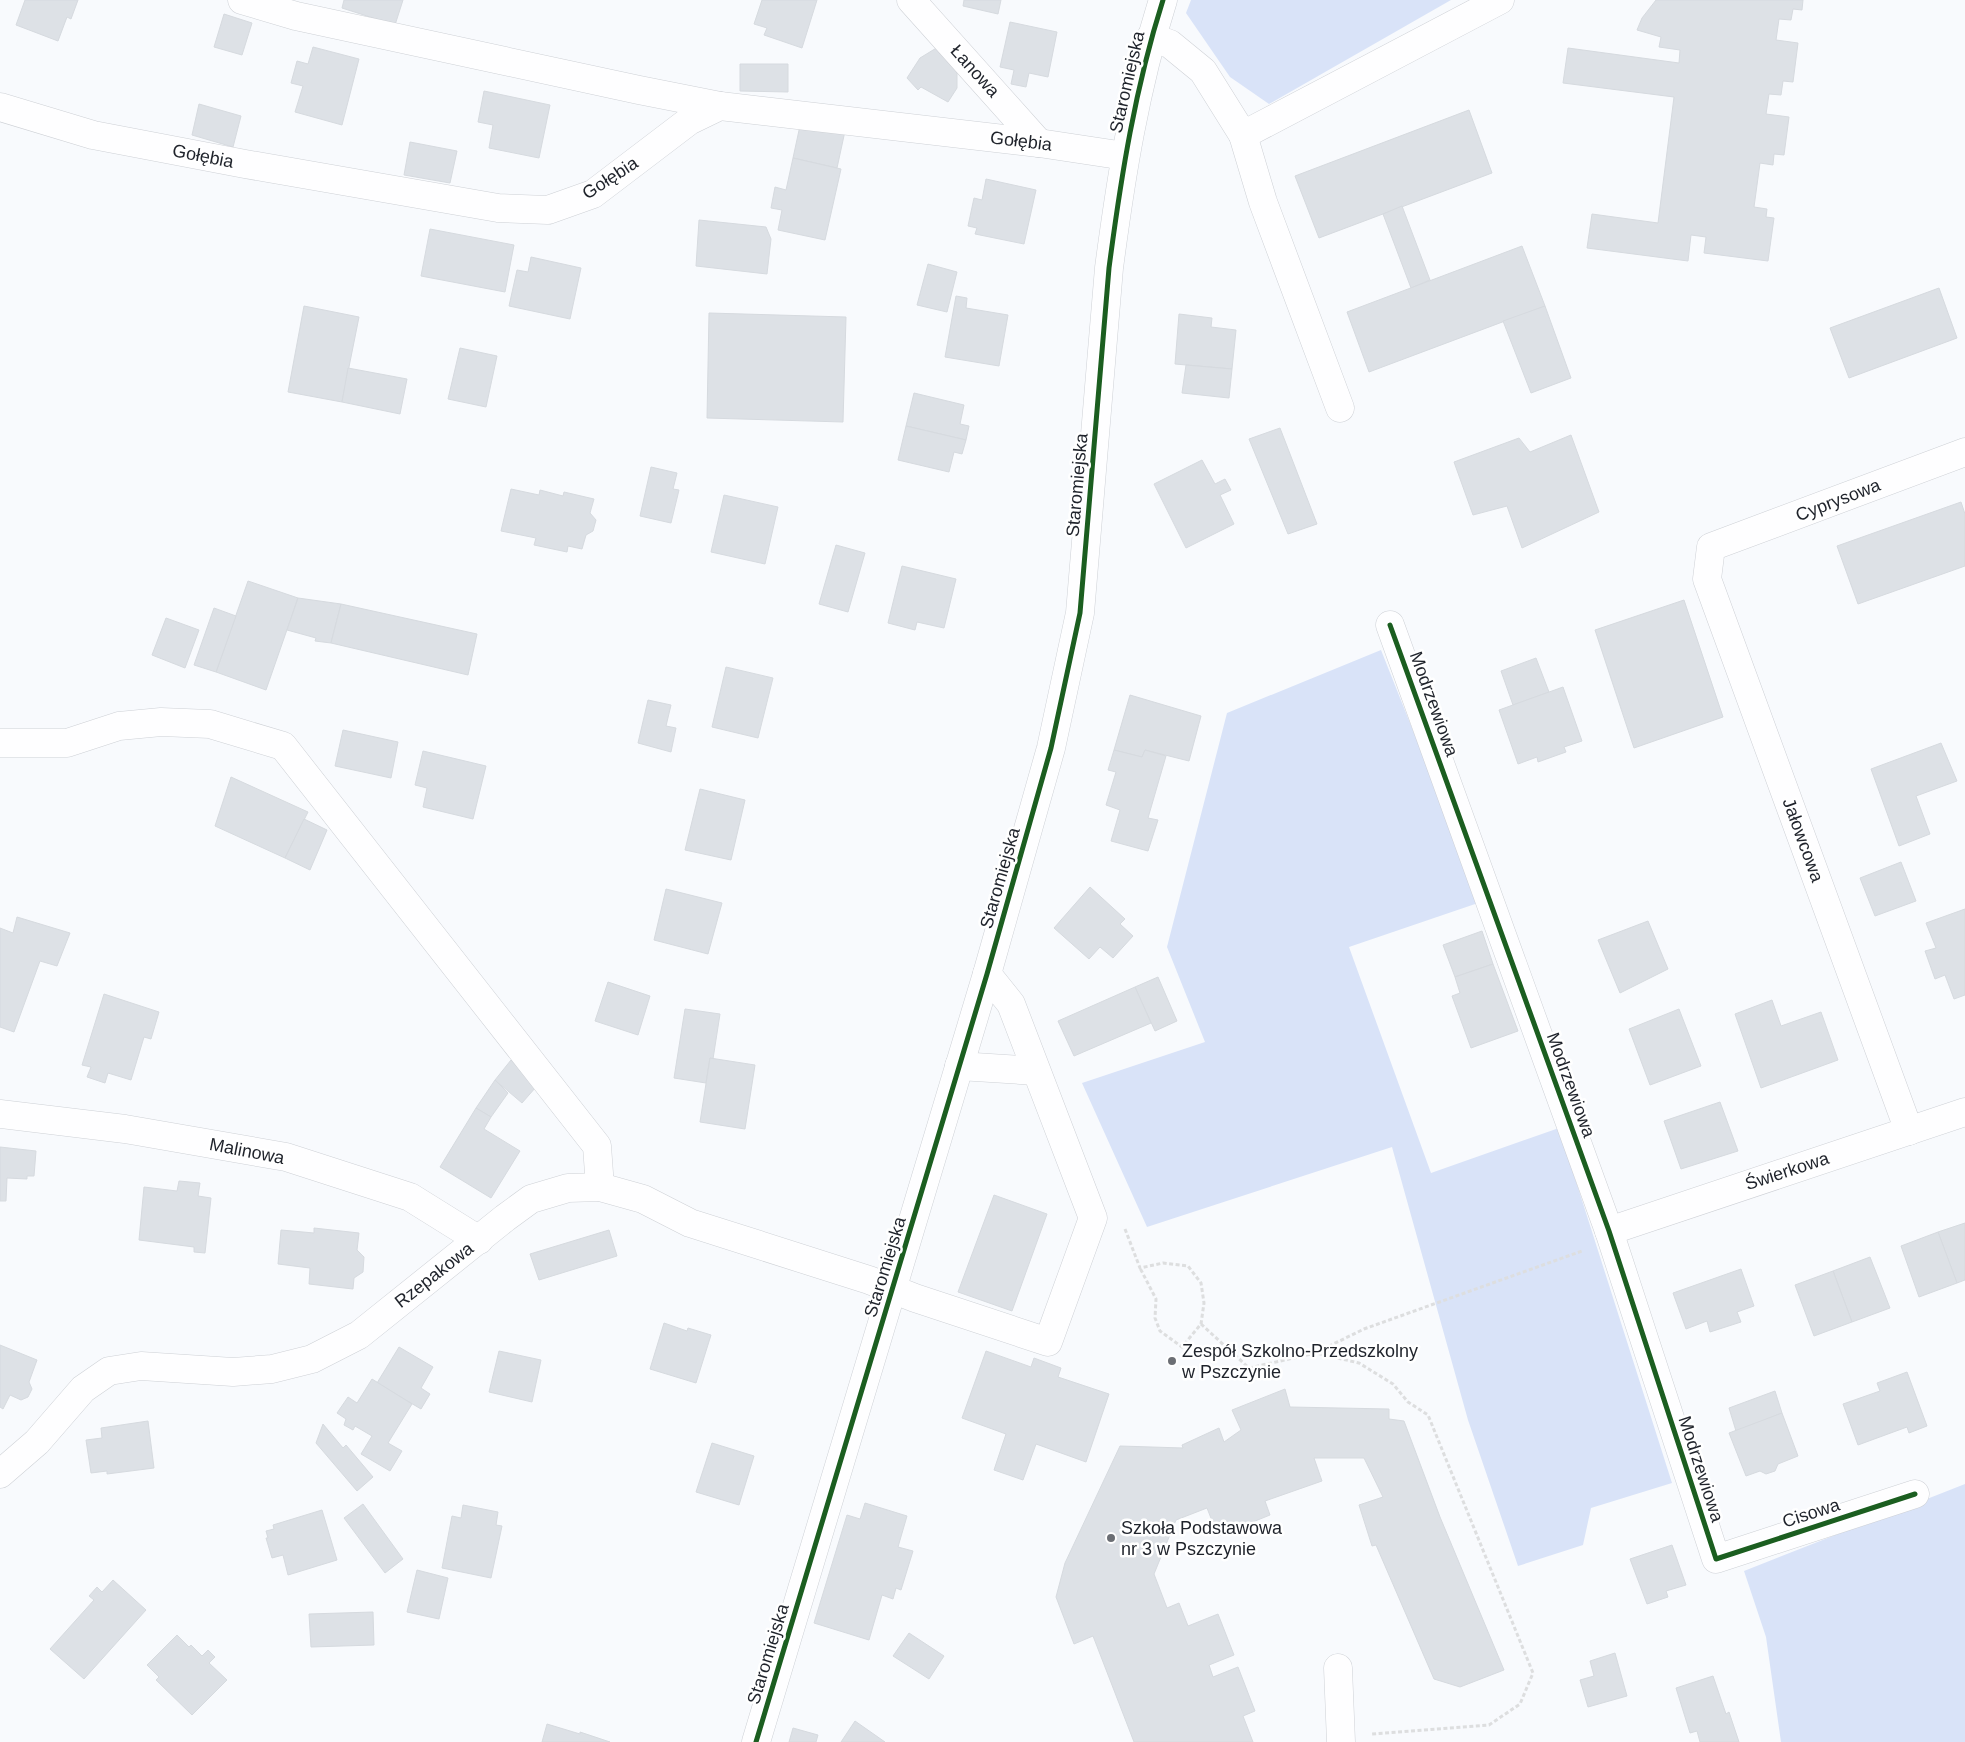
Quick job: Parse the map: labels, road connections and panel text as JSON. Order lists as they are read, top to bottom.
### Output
{
  "streets": {
    "street": [
      "Łanowa",
      "Staromiejska",
      "Gołębia",
      "Cyprysowa",
      "Modrzewiowa",
      "Jałowcowa",
      "Malinowa",
      "Świerkowa",
      "Rzepakowa",
      "Cisowa"
    ]
  },
  "crossings": [
    ["Łanowa", "Gołębia"],
    ["Staromiejska", "Gołębia"],
    ["Staromiejska", "Rzepakowa"],
    ["Cyprysowa", "Jałowcowa"],
    ["Modrzewiowa", "Świerkowa"],
    ["Modrzewiowa", "Cisowa"],
    ["Jałowcowa", "Świerkowa"],
    ["Malinowa", "Rzepakowa"]
  ],
  "places": ["Zespół Szkolno-Przedszkolny w Pszczynie", "Szkoła Podstawowa nr 3 w Pszczynie"]
}
